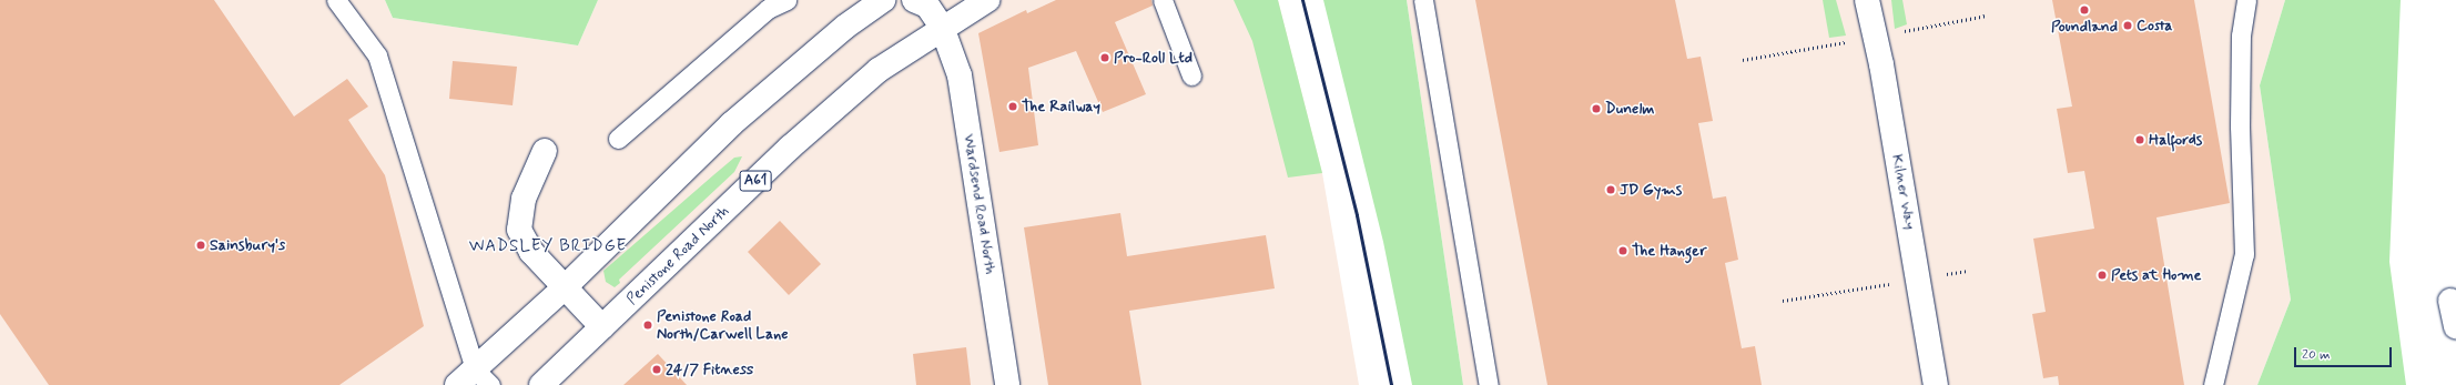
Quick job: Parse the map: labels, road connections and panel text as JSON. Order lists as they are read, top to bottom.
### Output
{
  "streets": {
    "main road": [
      "A61",
      "Kilner Way",
      "Wardsend Road North",
      "Penistone Road North"
    ]
  },
  "crossings": [
    ["Wardsend Road North", "Penistone Road North"]
  ],
  "districts": ["WADSLEY BRIDGE"],
  "places": [
    "Poundland",
    "Costa",
    "Pro-Roll Ltd",
    "The Railway",
    "Dunelm",
    "Halfords",
    "JD Gyms",
    "Sainsbury's",
    "The Hanger",
    "Pets at Home",
    "Penistone Road North/Carwell Lane",
    "24/7 Fitness"
  ],
  "scale_bar": "20 m"
}
